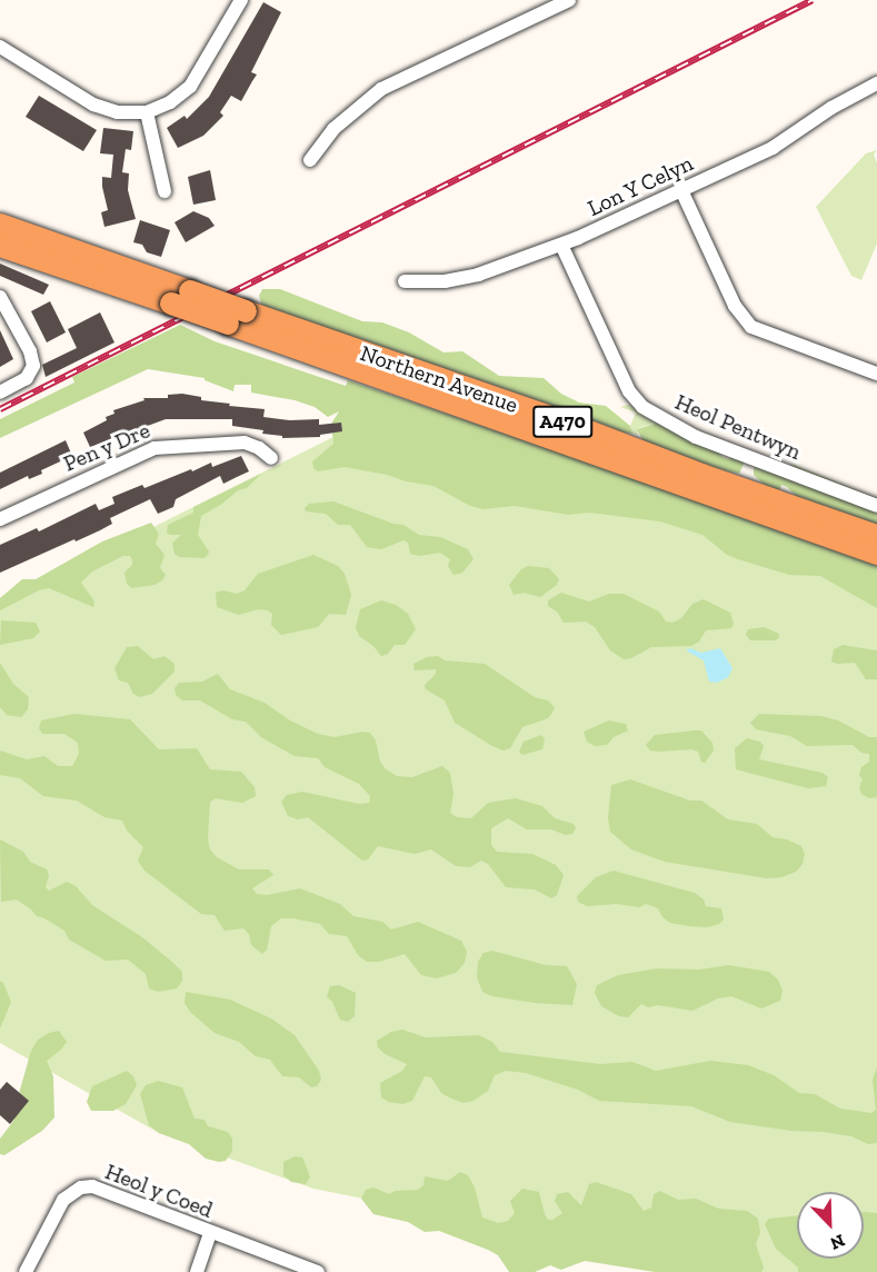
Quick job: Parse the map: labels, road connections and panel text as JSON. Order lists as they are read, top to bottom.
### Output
{
  "streets": {
    "highway": ["Northern Avenue", "A470"],
    "street": [
      "Lon Y Celyn",
      "Heol Pentwyn",
      "Pen y Dre",
      "Heol y Coed"
    ]
  },
  "crossings": [
    ["Lon Y Celyn", "Heol Pentwyn"]
  ],
  "north": "bottom right"
}
